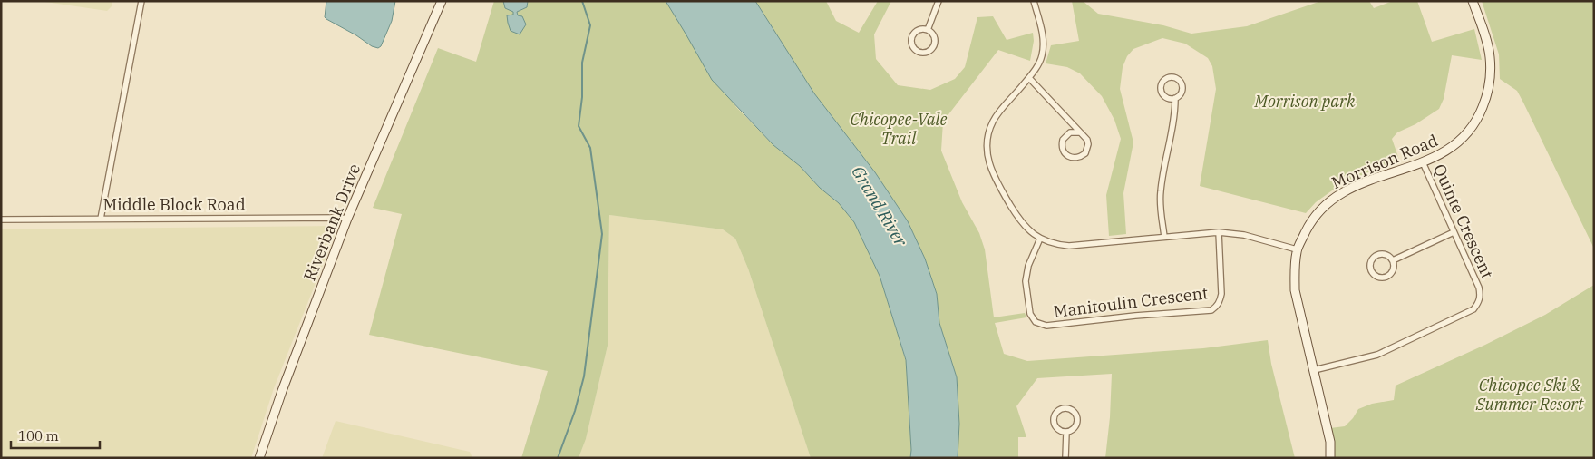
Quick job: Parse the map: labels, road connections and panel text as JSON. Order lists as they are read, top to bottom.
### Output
{
  "streets": {
    "street": [
      "Morrison Road",
      "Middle Block Road",
      "Quinte Crescent",
      "Riverbank Drive",
      "Manitoulin Crescent"
    ]
  },
  "crossings": [
    ["Morrison Road", "Quinte Crescent"],
    ["Middle Block Road", "Riverbank Drive"]
  ],
  "water": ["Grand River"],
  "parks": ["Morrison park", "Chicopee-Vale Trail", "Chicopee Ski & Summer Resort"],
  "scale_bar": "100 m"
}
